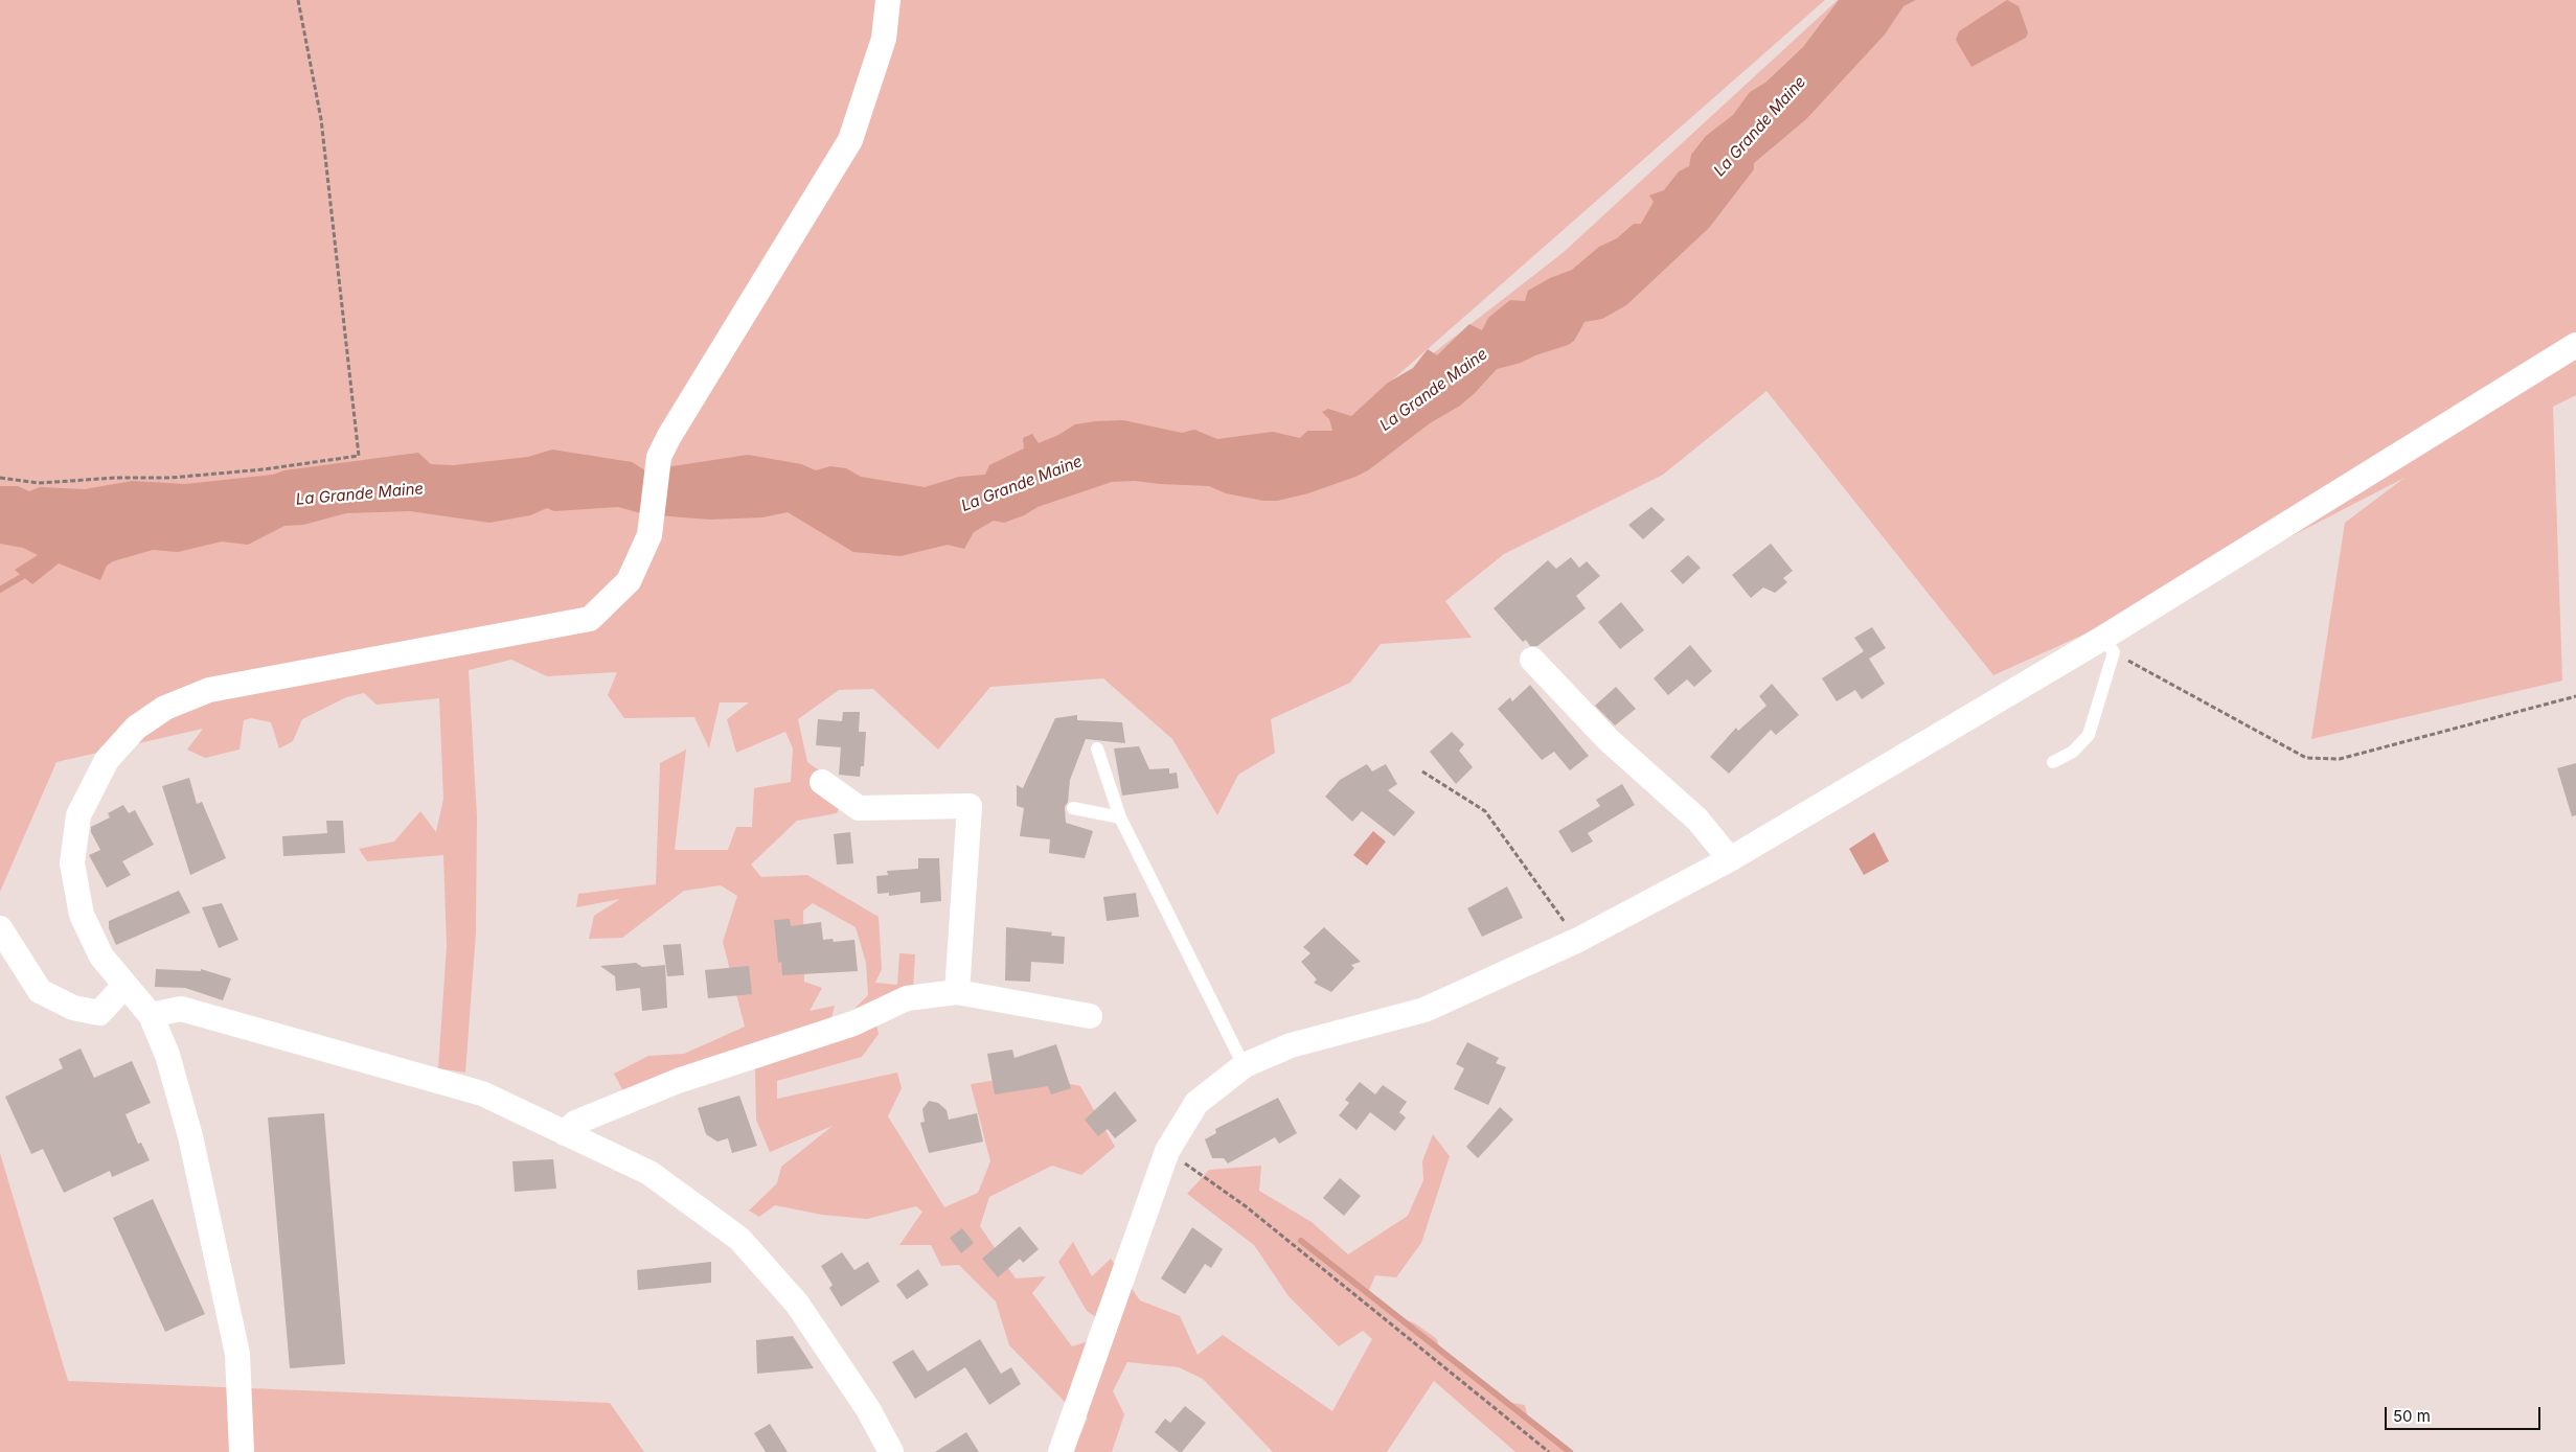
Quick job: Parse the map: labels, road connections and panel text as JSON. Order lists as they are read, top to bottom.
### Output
{
  "water": ["La Grande Maine"],
  "scale_bar": "50 m"
}
